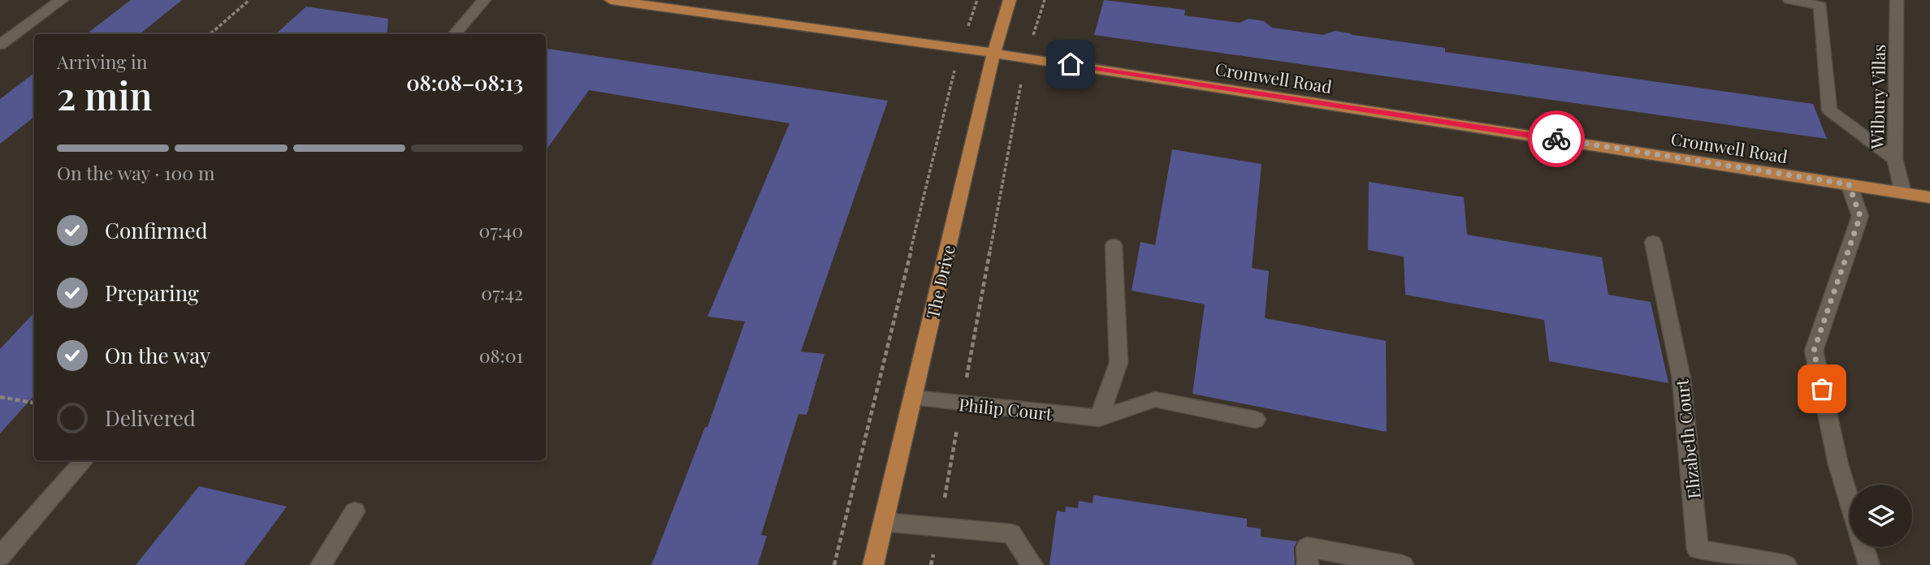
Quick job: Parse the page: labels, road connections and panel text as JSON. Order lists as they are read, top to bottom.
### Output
{
  "streets": {
    "main road": ["Cromwell Road", "The Drive"],
    "street": ["Wilbury Villas", "Philip Court", "Elizabeth Court"]
  },
  "crossings": [
    ["Cromwell Road", "Wilbury Villas"],
    ["Cromwell Road", "The Drive"],
    ["The Drive", "Philip Court"]
  ],
  "page": {
    "heading": ["2 min", "Arriving in", "08:08–08:13"],
    "bar": "On the way · 100 m",
    "list": [
      ["Confirmed", "07:40"],
      ["Preparing", "07:42"],
      ["On the way", "08:01"],
      "Delivered"
    ]
  }
}
